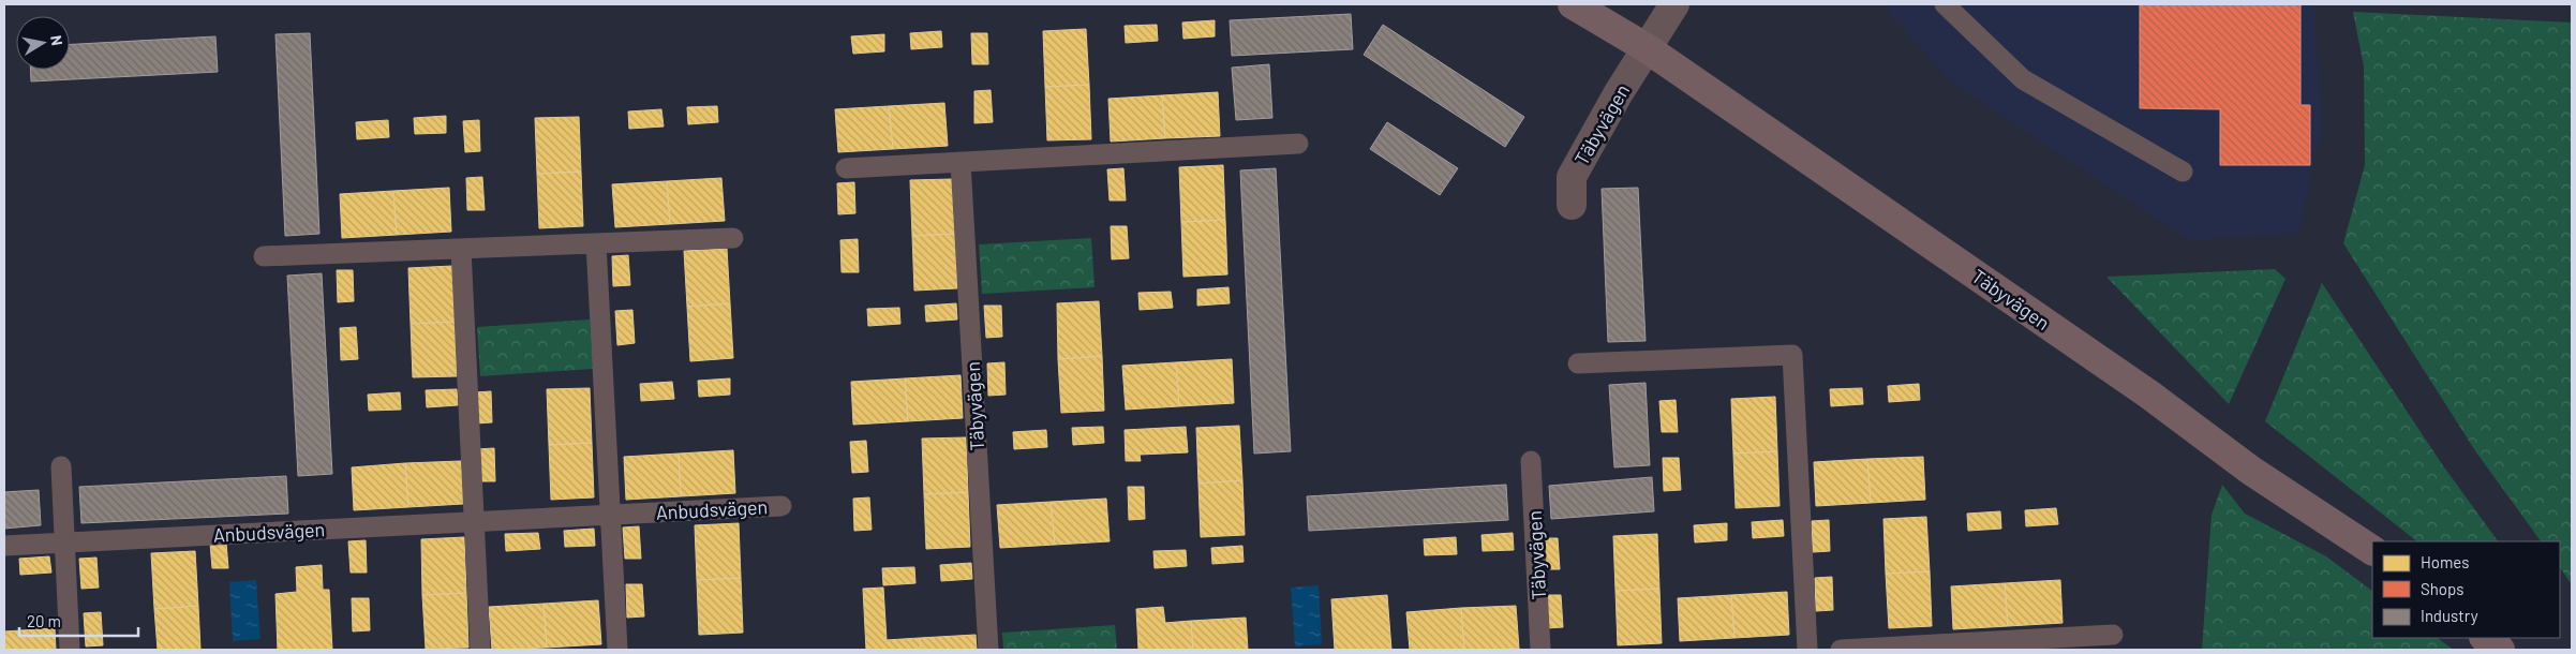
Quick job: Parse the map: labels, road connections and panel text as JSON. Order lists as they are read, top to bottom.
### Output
{
  "streets": {
    "main road": ["Täbyvägen"],
    "lane": ["Anbudsvägen"]
  },
  "legend": ["Homes", "Shops", "Industry"],
  "scale_bar": "20 m",
  "north": "right"
}
